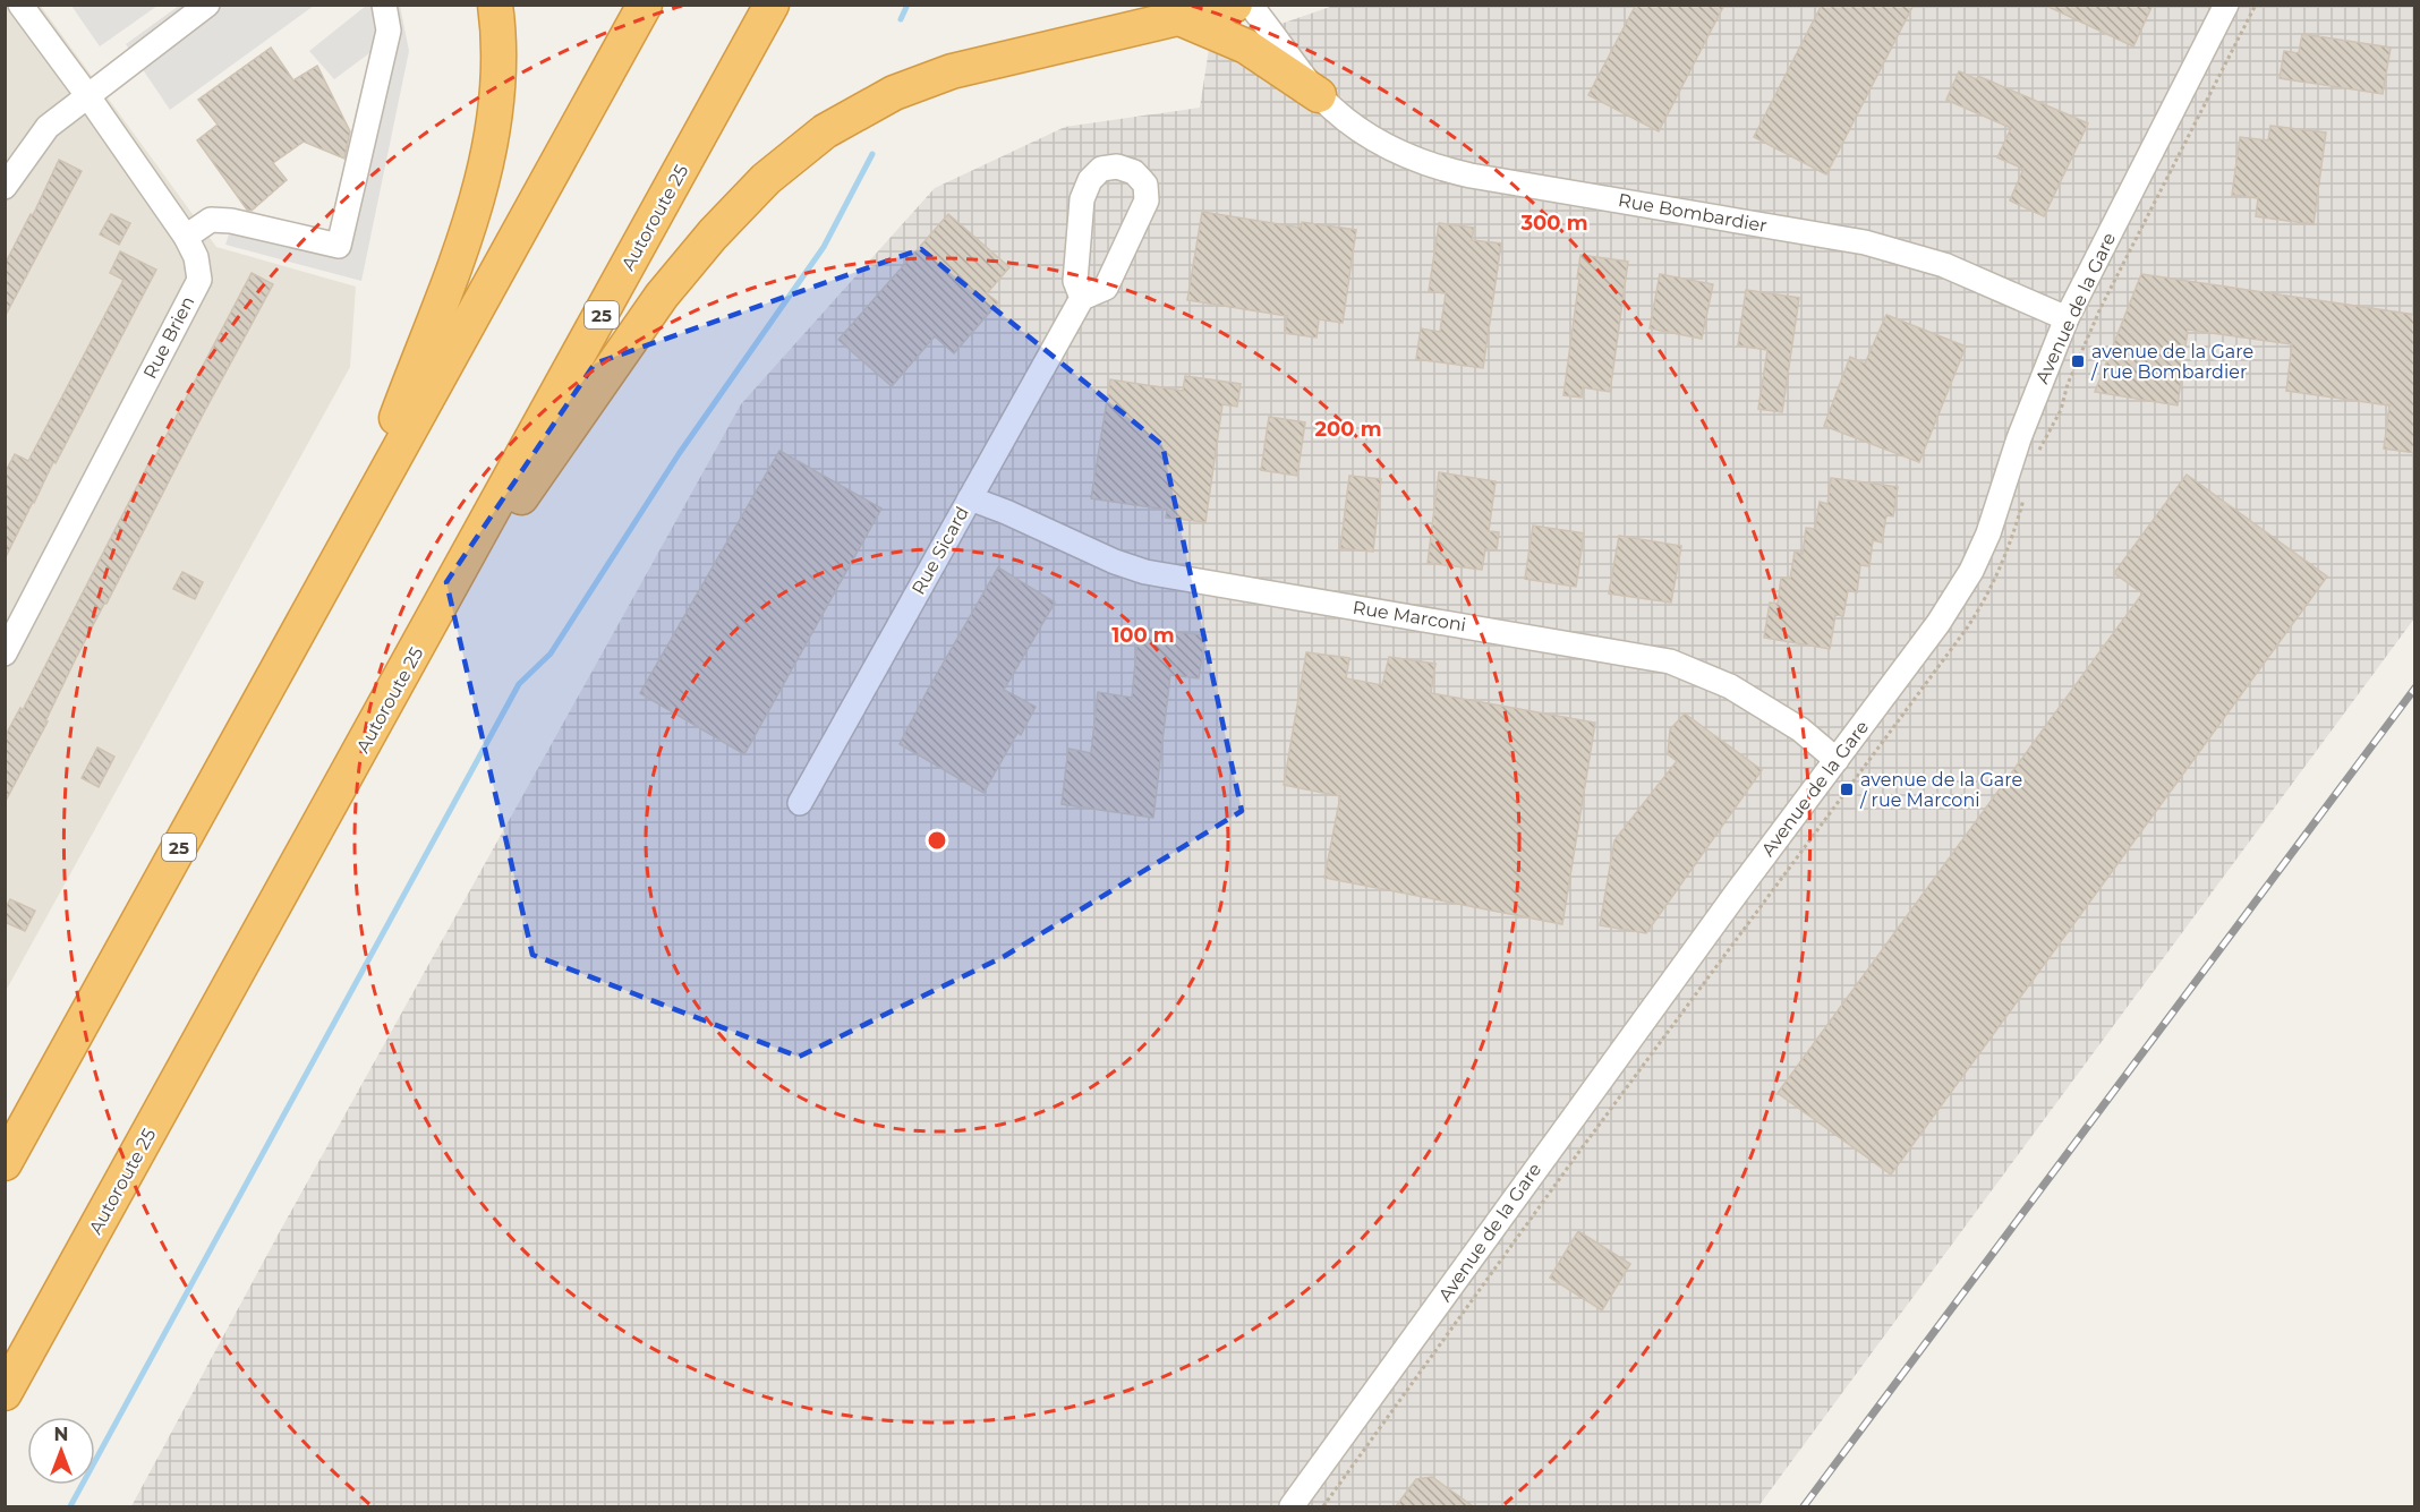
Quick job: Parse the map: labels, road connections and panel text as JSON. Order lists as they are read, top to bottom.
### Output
{
  "streets": {
    "highway": ["Autoroute 25", "25"],
    "street": [
      "Rue Bombardier",
      "Avenue de la Gare",
      "Rue Brien",
      "Rue Sicard",
      "Rue Marconi"
    ]
  },
  "crossings": [
    ["Rue Bombardier", "Avenue de la Gare"],
    ["Avenue de la Gare", "Rue Marconi"],
    ["Rue Sicard", "Rue Marconi"]
  ],
  "places": {
    "transit": ["avenue de la Gare / rue Bombardier", "avenue de la Gare / rue Marconi"]
  },
  "north": "top",
  "rings": ["300 m", "200 m", "100 m"]
}
